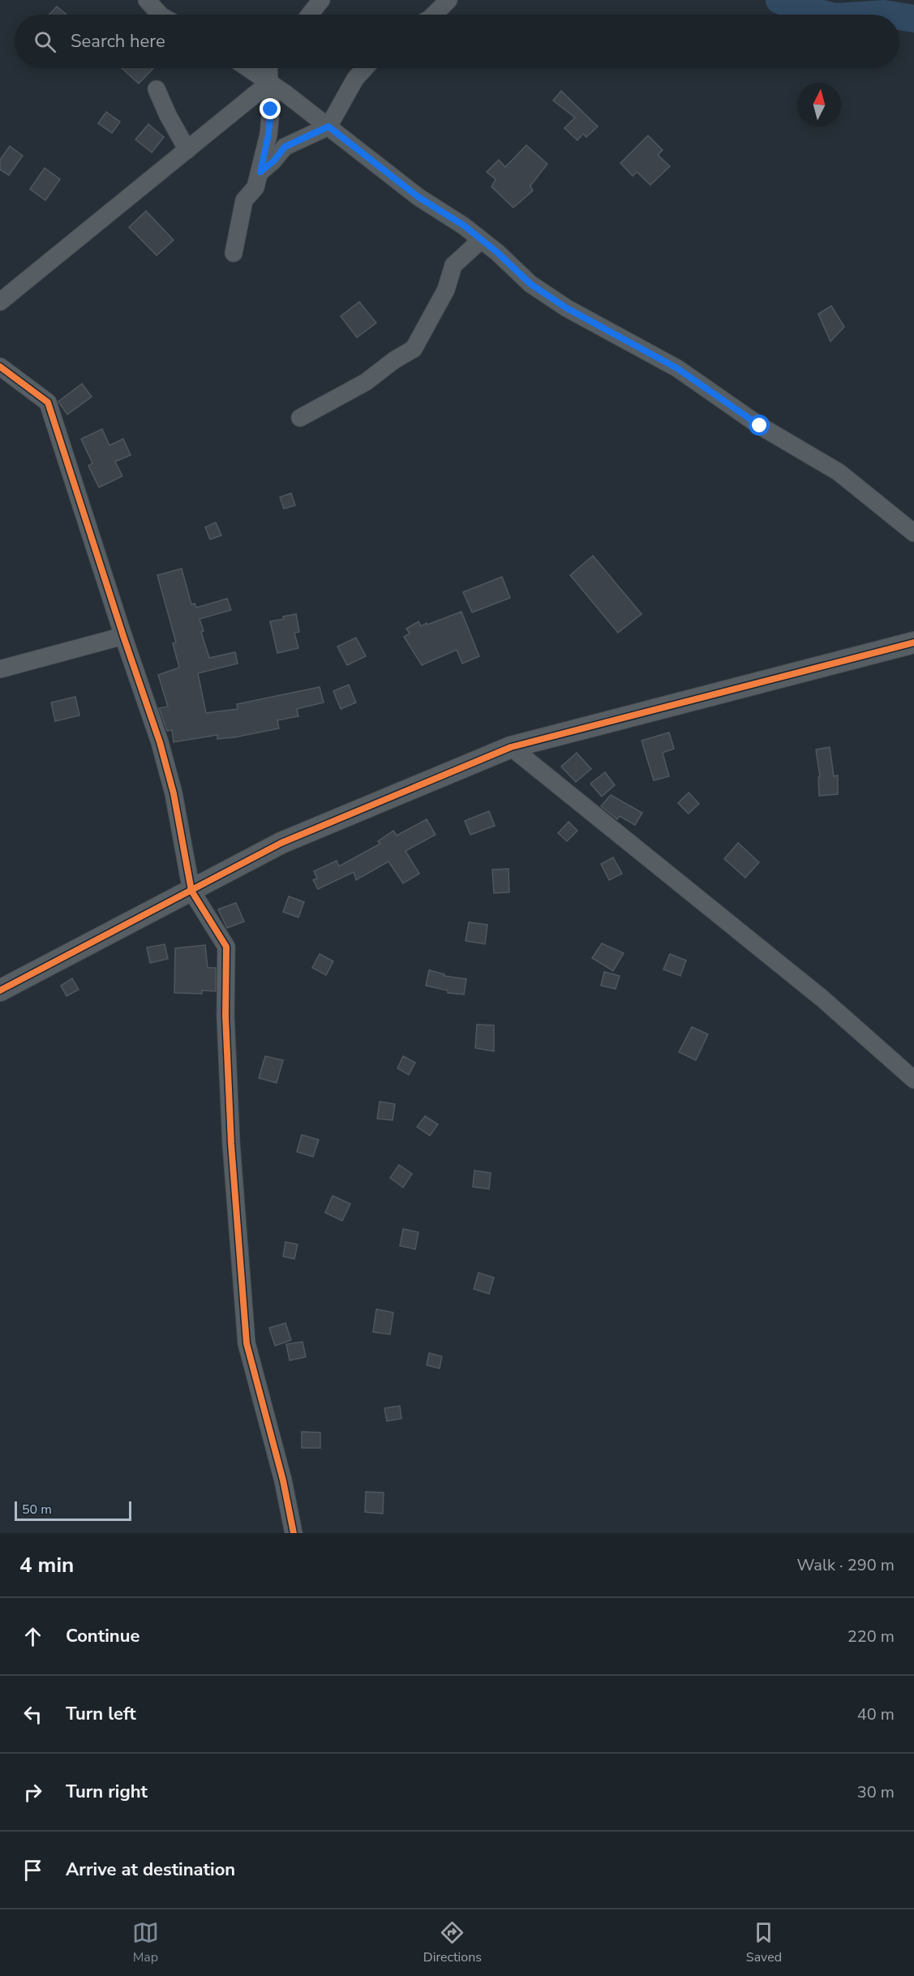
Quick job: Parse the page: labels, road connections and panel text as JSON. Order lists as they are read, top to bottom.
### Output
{
  "scale_bar": "50 m",
  "north": "top",
  "page": {
    "search": "Search here",
    "scale": "50 m",
    "heading": ["4 min", "Walk · 290 m"],
    "list": [
      ["Continue", "220 m"],
      ["Turn left", "40 m"],
      ["Turn right", "30 m"],
      "Arrive at destination"
    ],
    "nav": ["Map", "Directions", "Saved"]
  }
}
